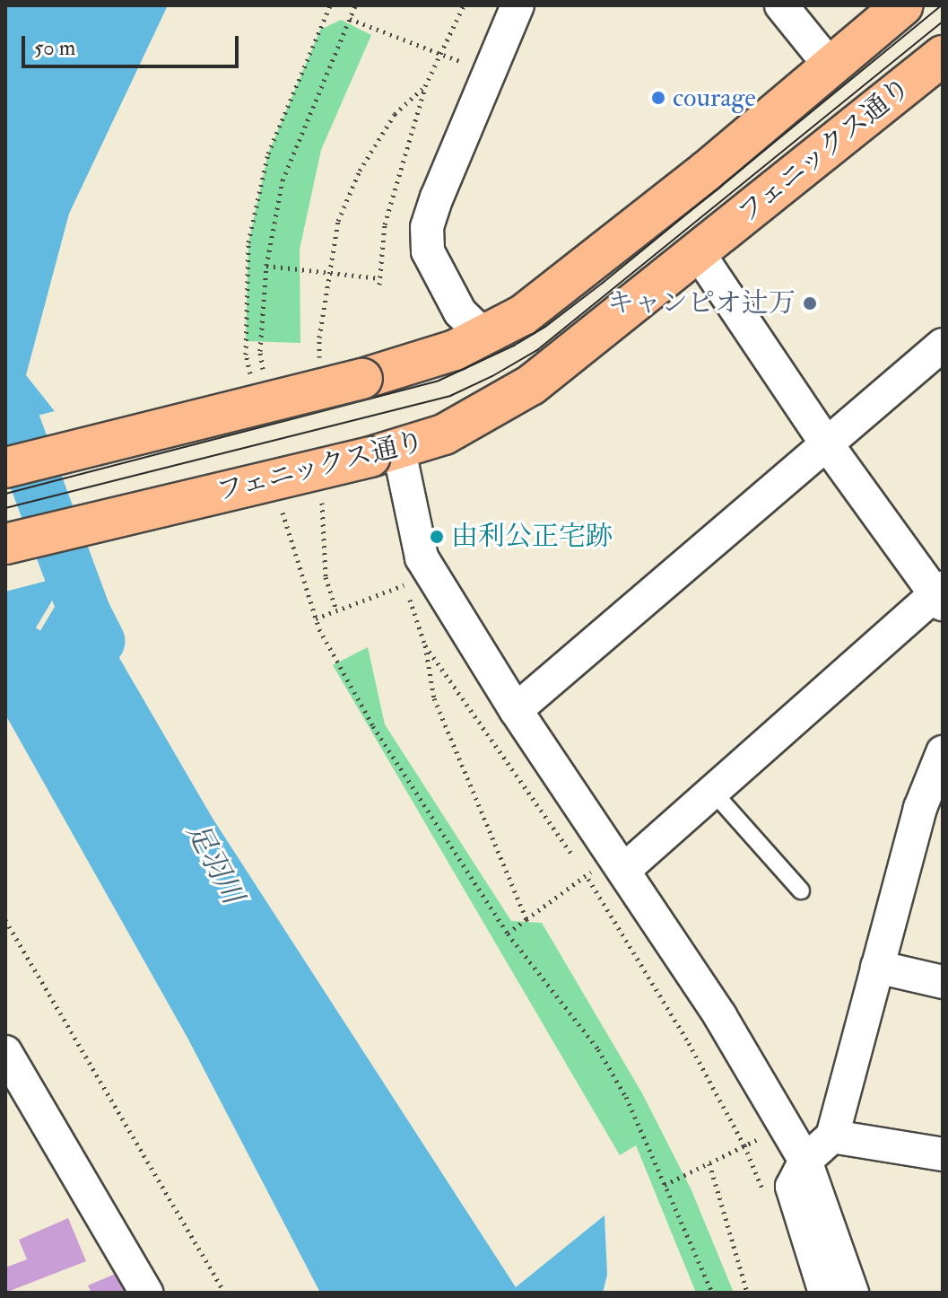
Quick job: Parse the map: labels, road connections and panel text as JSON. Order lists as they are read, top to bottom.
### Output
{
  "streets": {
    "main road": ["フェニックス通り"]
  },
  "water": ["足羽川"],
  "places": ["courage", "キャンピオ辻万", "由利公正宅跡"],
  "scale_bar": "50 m"
}
